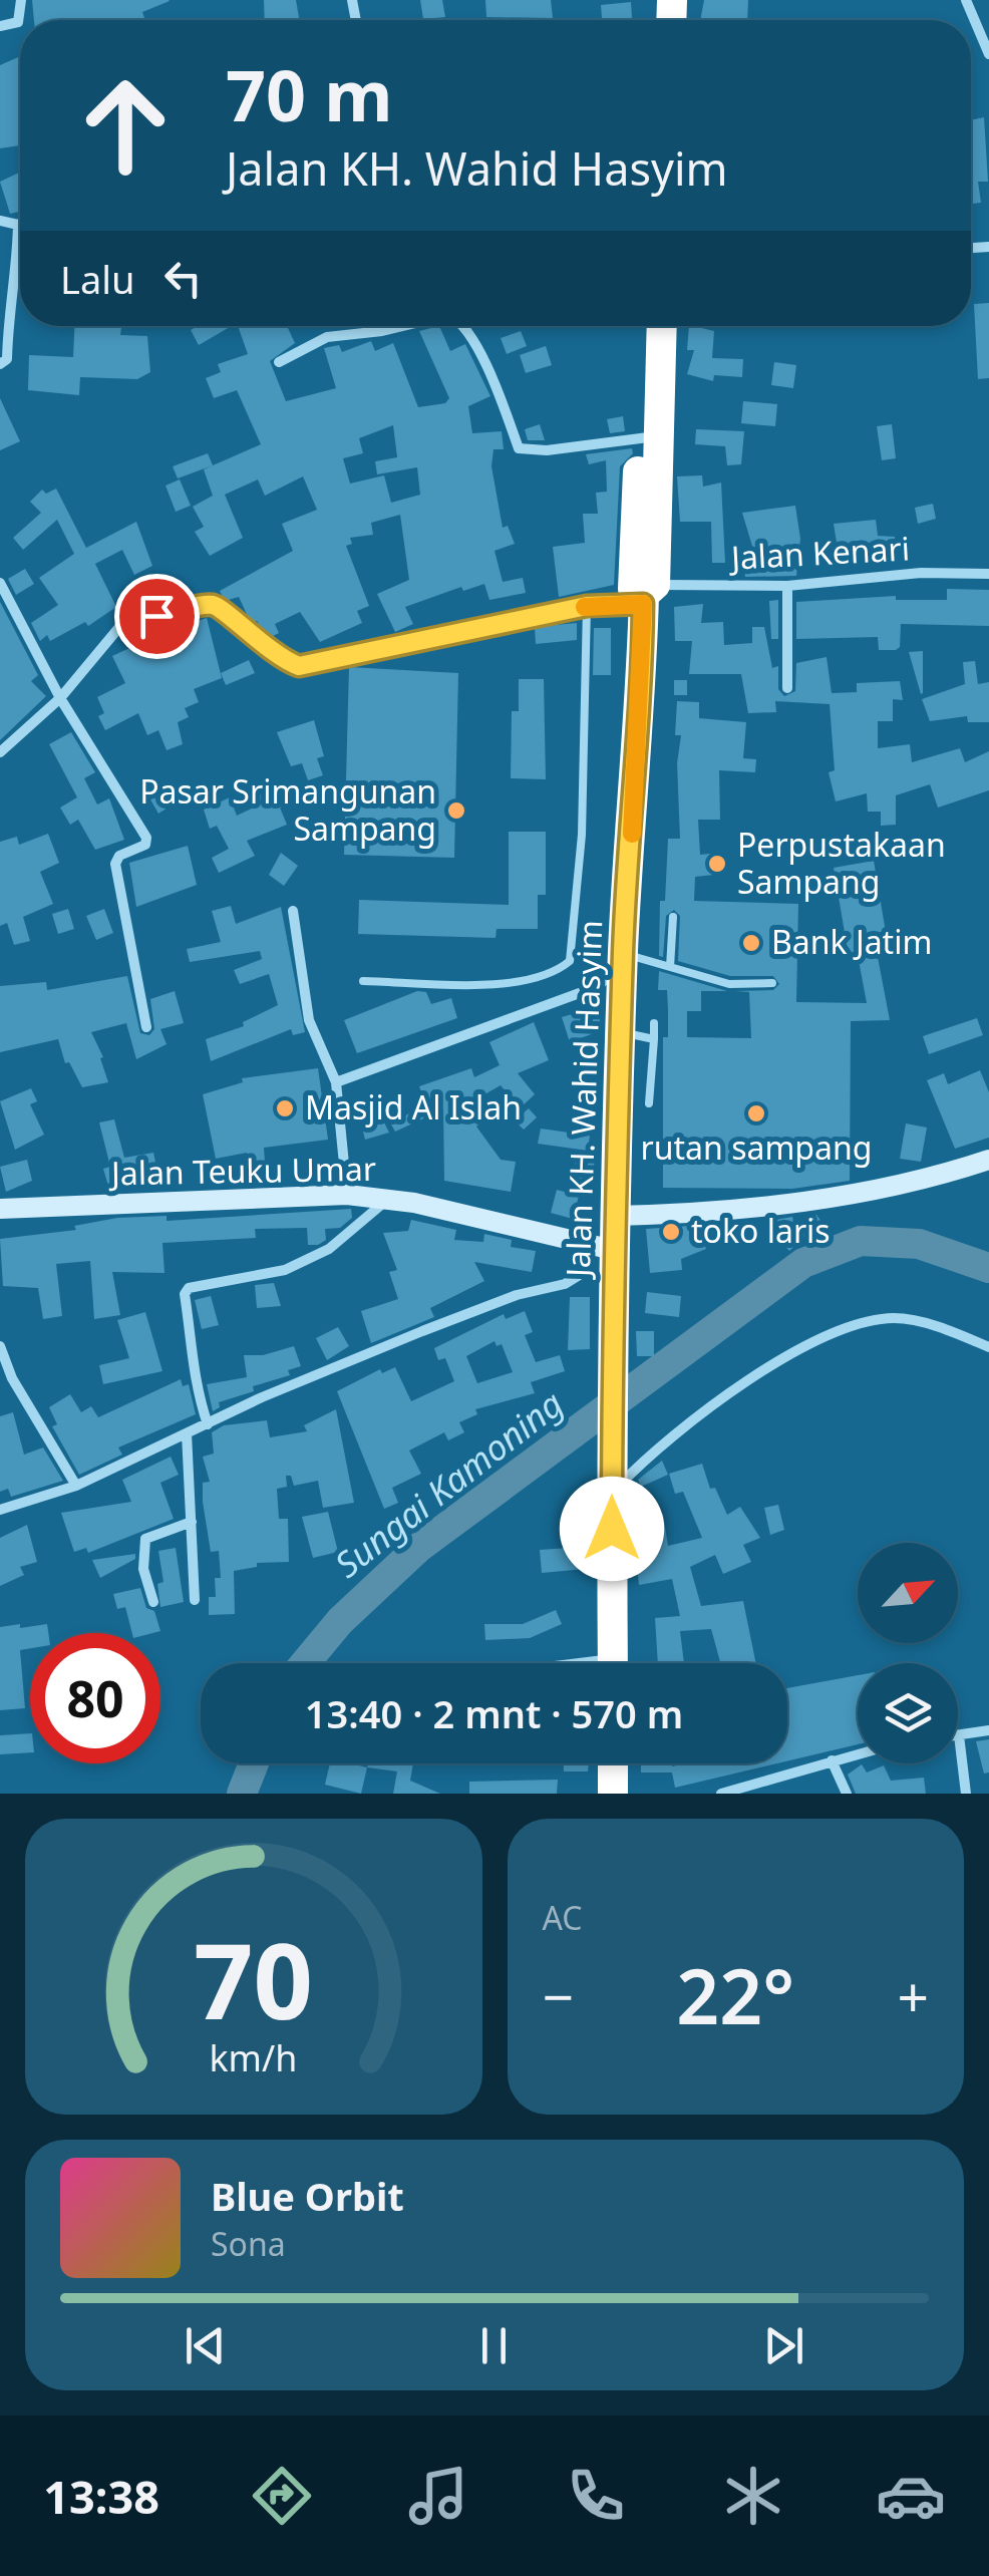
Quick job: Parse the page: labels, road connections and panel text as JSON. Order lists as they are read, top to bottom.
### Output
{
  "streets": {
    "highway": ["Jalan KH. Wahid Hasyim"],
    "street": ["Jalan Kenari", "Jalan Teuku Umar"]
  },
  "crossings": [
    ["Jalan Kenari", "Jalan KH. Wahid Hasyim"],
    ["Jalan KH. Wahid Hasyim", "Jalan Teuku Umar"]
  ],
  "water": ["Sungai Kamoning"],
  "places": [
    "Pasar Srimangunan Sampang",
    "Perpustakaan Sampang",
    "Bank Jatim",
    "Masjid Al Islah",
    "rutan sampang",
    "toko laris"
  ],
  "north": "top right",
  "page": {
    "turn": ["70 m", "Jalan KH. Wahid Hasyim"],
    "then": "Lalu",
    "limit": "80",
    "trip": "13:40 · 2 mnt · 570 m",
    "tile": "AC",
    "heat": ["−", "22°", "+"],
    "song": ["Blue Orbit", "Sona"],
    "tabs": "13:38",
    "gauge": ["70", "km/h"]
  }
}
